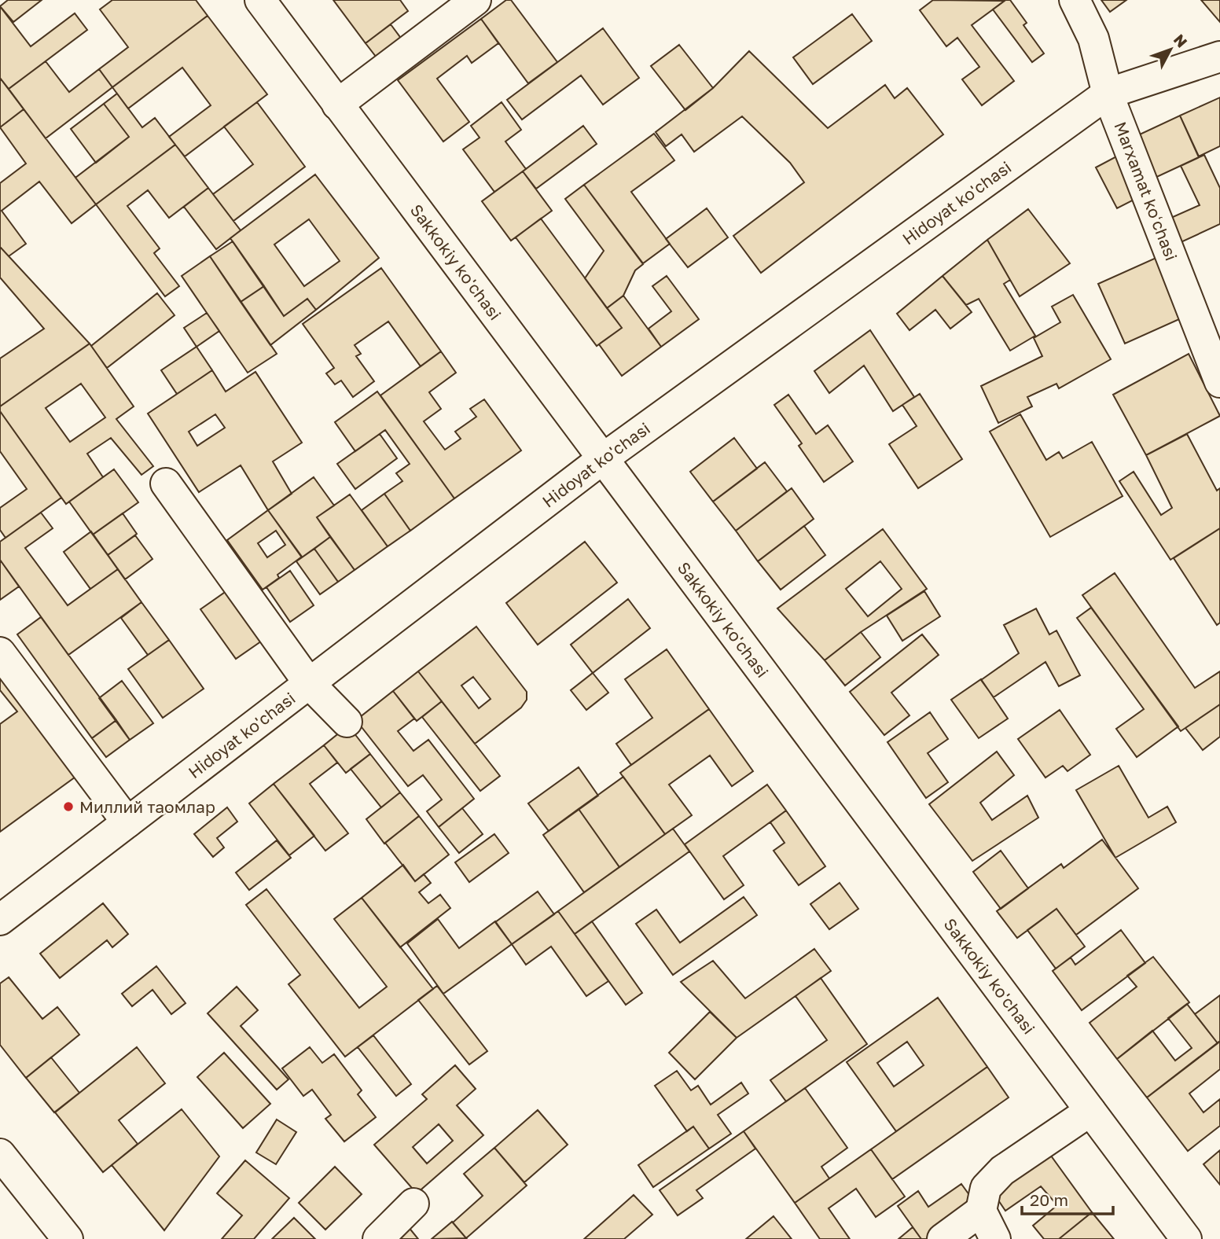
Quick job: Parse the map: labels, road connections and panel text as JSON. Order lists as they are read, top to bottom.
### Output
{
  "streets": {
    "street": ["Marxamat koʻchasi", "Hidoyat ko'chasi", "Sakkokiy ko'chasi"]
  },
  "crossings": [
    ["Marxamat koʻchasi", "Hidoyat ko'chasi"],
    ["Hidoyat ko'chasi", "Sakkokiy ko'chasi"]
  ],
  "places": ["Миллий таомлар"],
  "scale_bar": "20 m",
  "north": "top right"
}
